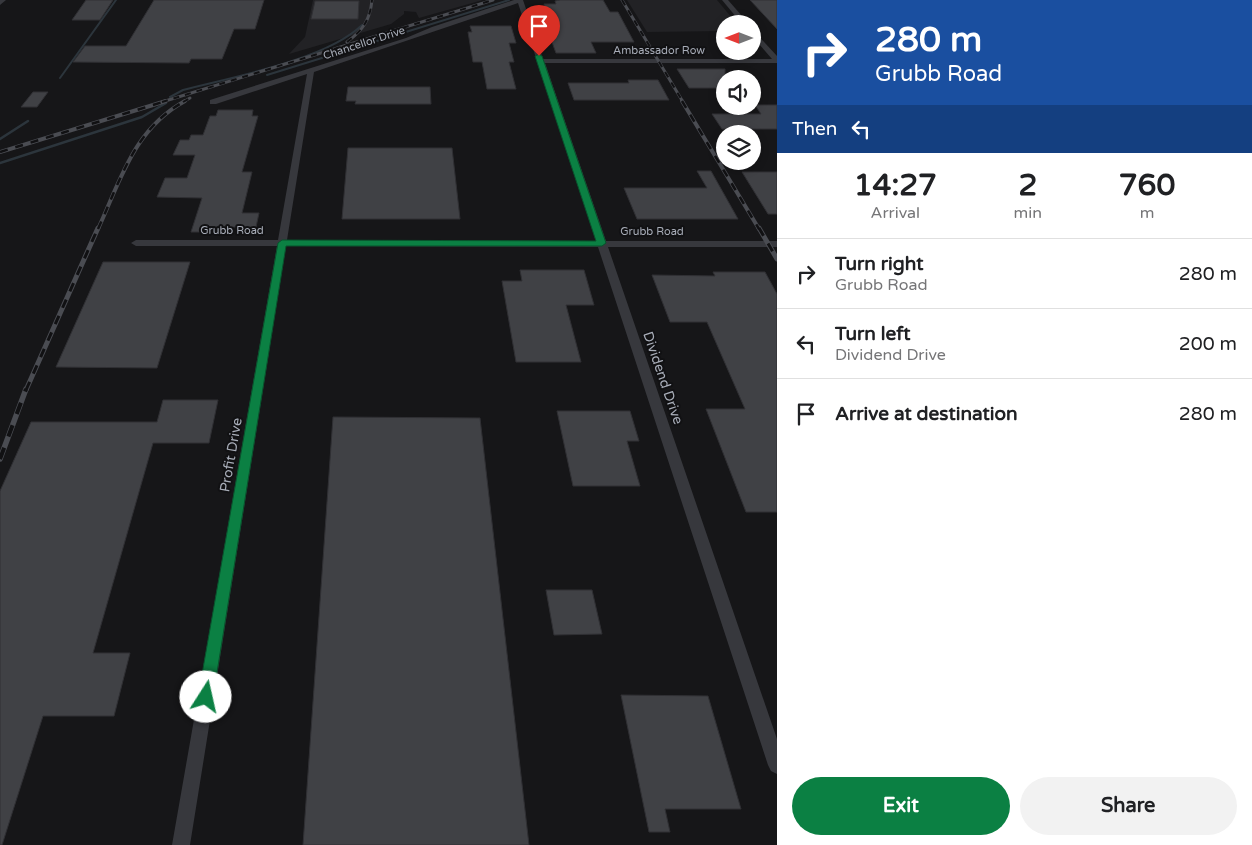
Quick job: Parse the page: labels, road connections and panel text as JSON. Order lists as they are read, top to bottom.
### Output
{
  "streets": {
    "street": [
      "Chancellor Drive",
      "Ambassador Row",
      "Grubb Road",
      "Dividend Drive",
      "Profit Drive"
    ]
  },
  "crossings": [
    ["Chancellor Drive", "Dividend Drive"],
    ["Chancellor Drive", "Profit Drive"],
    ["Ambassador Row", "Dividend Drive"],
    ["Grubb Road", "Dividend Drive"],
    ["Grubb Road", "Profit Drive"]
  ],
  "north": "left",
  "page": {
    "turn": ["280 m", "Grubb Road"],
    "then": "Then",
    "eta": [
      "14:27",
      "Arrival",
      "2",
      "min",
      "760",
      "m"
    ],
    "list": [
      {
        "name": "Turn right",
        "note": "Grubb Road",
        "value": "280 m"
      },
      {
        "name": "Turn left",
        "note": "Dividend Drive",
        "value": "200 m"
      },
      {
        "name": "Arrive at destination",
        "value": "280 m"
      }
    ],
    "buttons": ["Exit", "Share"]
  }
}
